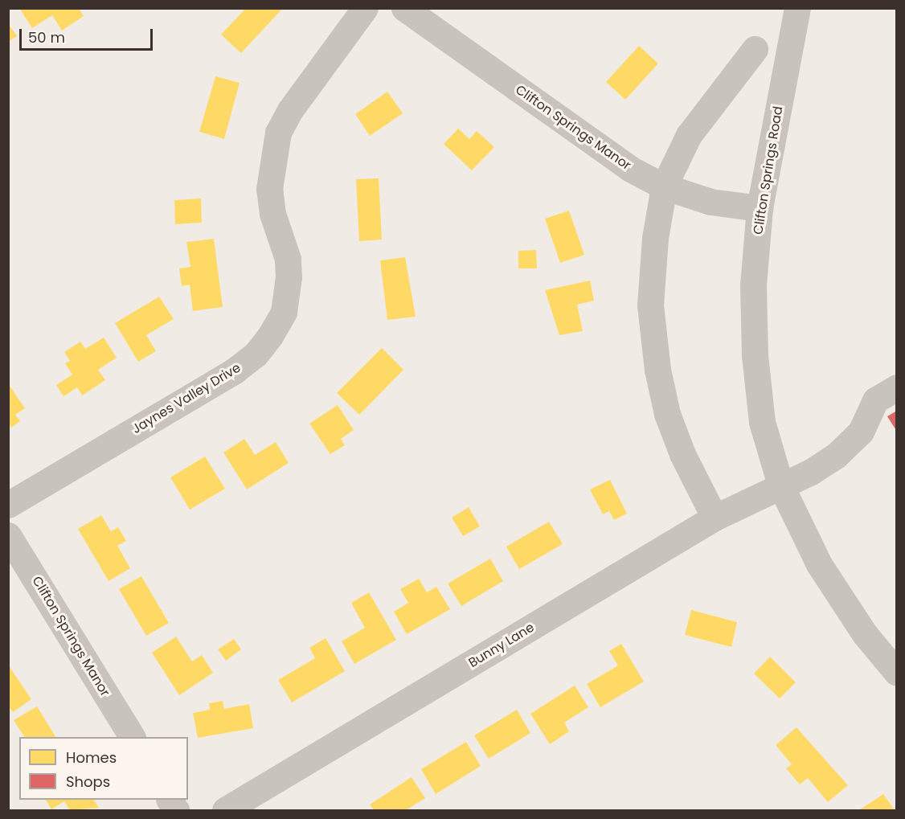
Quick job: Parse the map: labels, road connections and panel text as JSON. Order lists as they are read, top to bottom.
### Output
{
  "streets": {
    "street": [
      "Clifton Springs Manor",
      "Clifton Springs Road",
      "Jaynes Valley Drive",
      "Bunny Lane"
    ]
  },
  "crossings": [
    ["Clifton Springs Manor", "Clifton Springs Road"],
    ["Clifton Springs Road", "Bunny Lane"]
  ],
  "legend": ["Homes", "Shops"],
  "scale_bar": "50 m"
}
